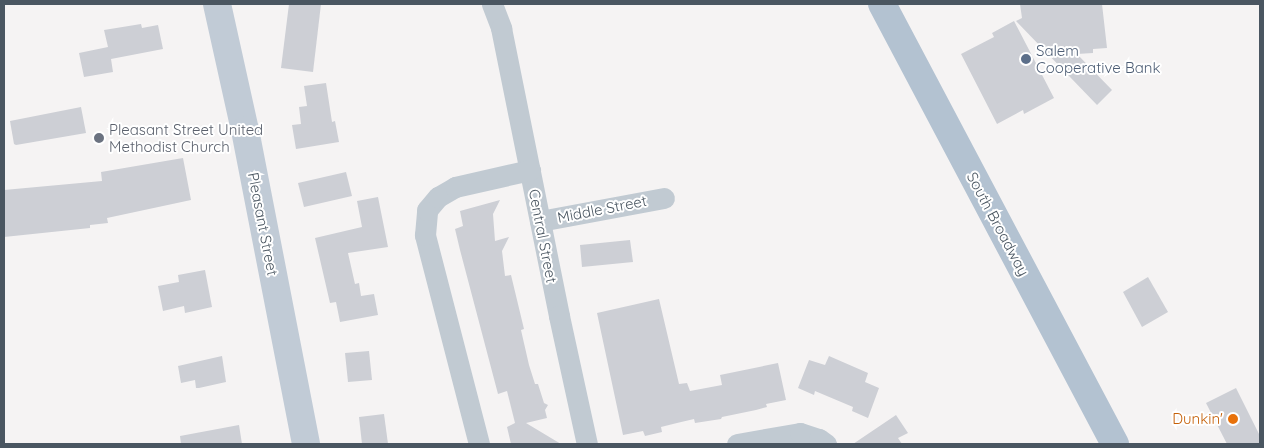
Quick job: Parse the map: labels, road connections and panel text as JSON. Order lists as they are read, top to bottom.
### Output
{
  "streets": {
    "main road": ["Pleasant Street", "South Broadway"],
    "street": ["Middle Street", "Central Street"]
  },
  "crossings": [
    ["Middle Street", "Central Street"]
  ],
  "places": ["Salem Cooperative Bank", "Pleasant Street United Methodist Church", "Dunkin'"]
}
